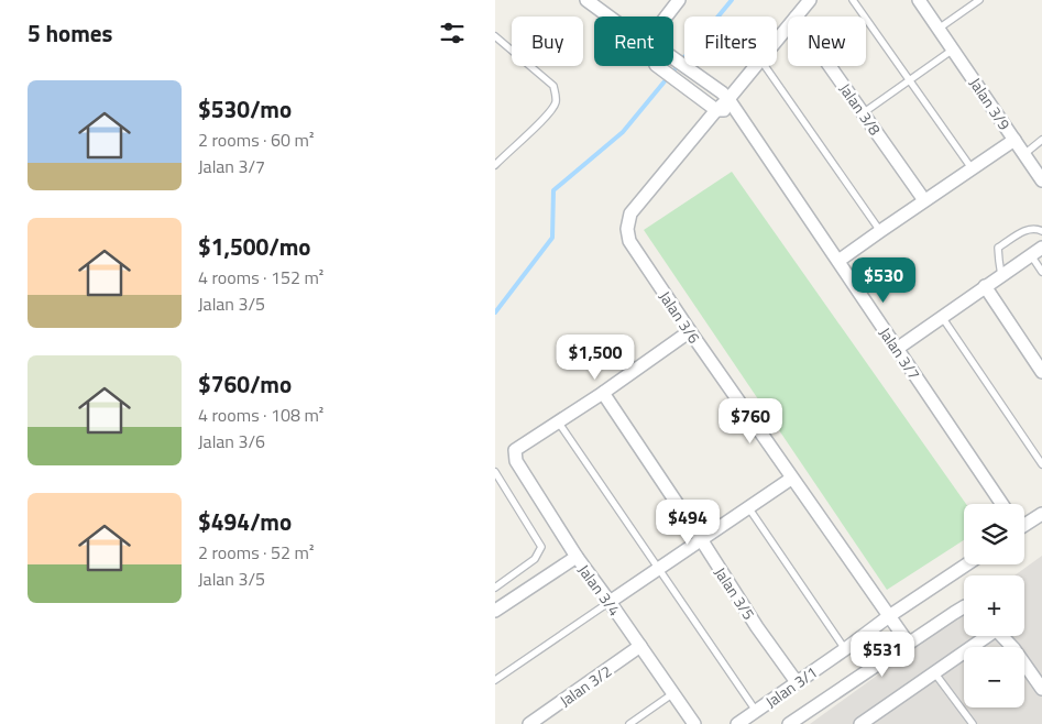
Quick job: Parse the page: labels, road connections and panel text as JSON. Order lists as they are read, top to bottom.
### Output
{
  "streets": {
    "street": [
      "Jalan 3/9",
      "Jalan 3/8",
      "Jalan 3/6",
      "Jalan 3/7",
      "Jalan 3/4",
      "Jalan 3/5",
      "Jalan 3/2",
      "Jalan 3/1"
    ]
  },
  "crossings": [
    ["Jalan 3/6", "Jalan 3/7"],
    ["Jalan 3/6", "Jalan 3/1"],
    ["Jalan 3/4", "Jalan 3/2"],
    ["Jalan 3/5", "Jalan 3/1"]
  ],
  "page": {
    "heading": "5 homes",
    "chip": [
      "Buy",
      "Rent",
      "Filters",
      "New"
    ],
    "list": [
      {
        "name": "$530/mo",
        "note": "2 rooms · 60 m² · Jalan 3/7"
      },
      {
        "name": "$1,500/mo",
        "note": "4 rooms · 152 m² · Jalan 3/5"
      },
      {
        "name": "$760/mo",
        "note": "4 rooms · 108 m² · Jalan 3/6"
      },
      {
        "name": "$494/mo",
        "note": "2 rooms · 52 m² · Jalan 3/5"
      }
    ],
    "price": [
      "$530",
      "$1,500",
      "$760",
      "$494",
      "$531"
    ],
    "map_buttons": ["+", "−"]
  }
}
